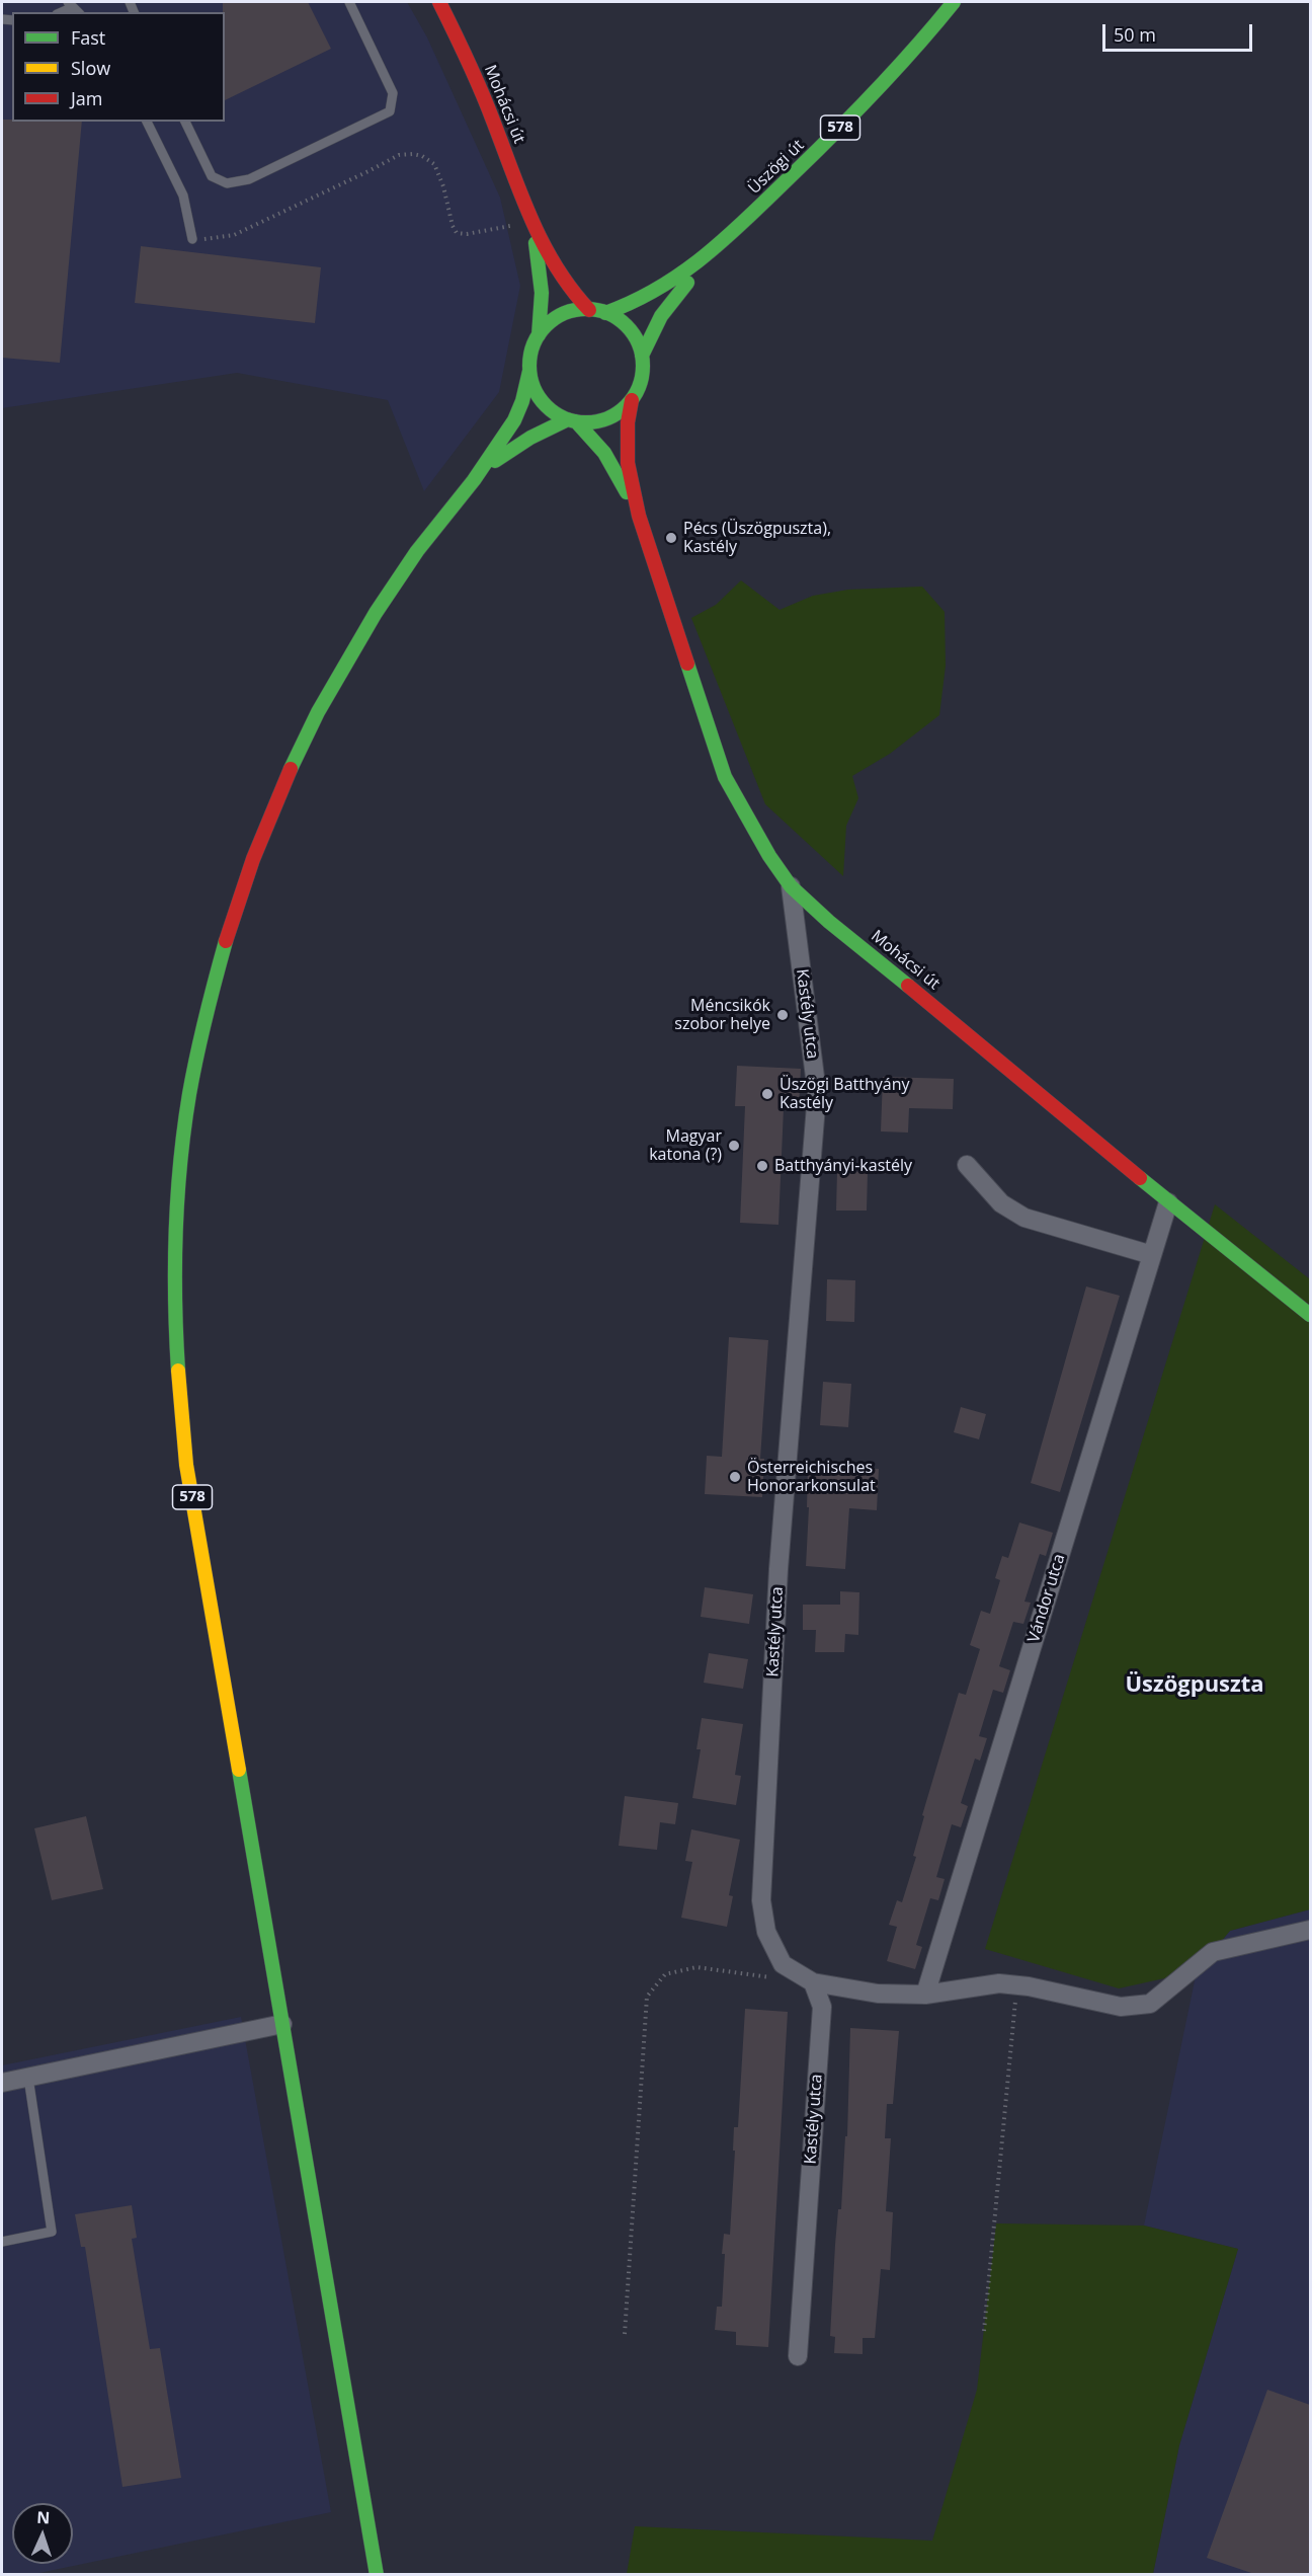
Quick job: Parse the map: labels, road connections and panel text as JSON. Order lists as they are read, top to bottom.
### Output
{
  "streets": {
    "main road": ["Mohácsi út", "578", "Üszögi út"],
    "street": ["Kastély utca", "Vándor utca"]
  },
  "crossings": [
    ["Mohácsi út", "Kastély utca"],
    ["Mohácsi út", "Vándor utca"],
    ["578", "Üszögi út"]
  ],
  "districts": ["Üszögpuszta"],
  "places": [
    "Pécs (Üszögpuszta), Kastély",
    "Méncsikók szobor helye",
    "Üszögi Batthyány Kastély",
    "Magyar katona (?)",
    "Batthyányi-kastély",
    "Österreichisches Honorarkonsulat"
  ],
  "legend": ["Fast", "Slow", "Jam"],
  "scale_bar": "50 m",
  "north": "top"
}
